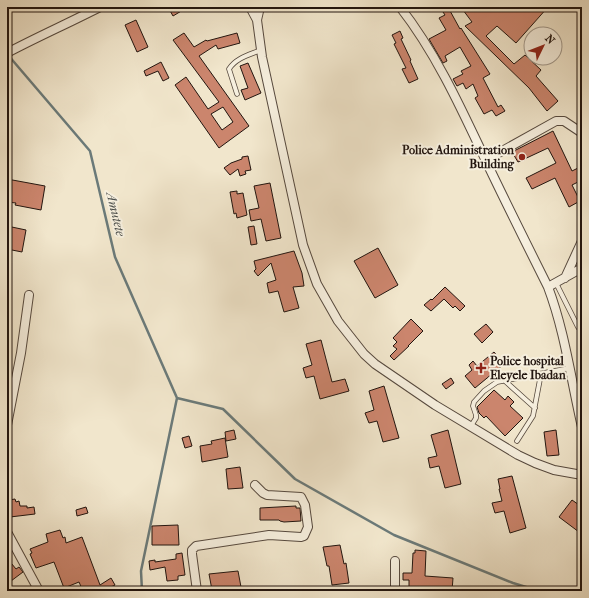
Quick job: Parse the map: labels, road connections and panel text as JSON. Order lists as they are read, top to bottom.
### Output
{
  "water": ["Amutete"],
  "places": {
    "other": ["Police Administration Building"],
    "health": ["Police hospital Eleyele Ibadan"]
  },
  "north": "top right"
}
